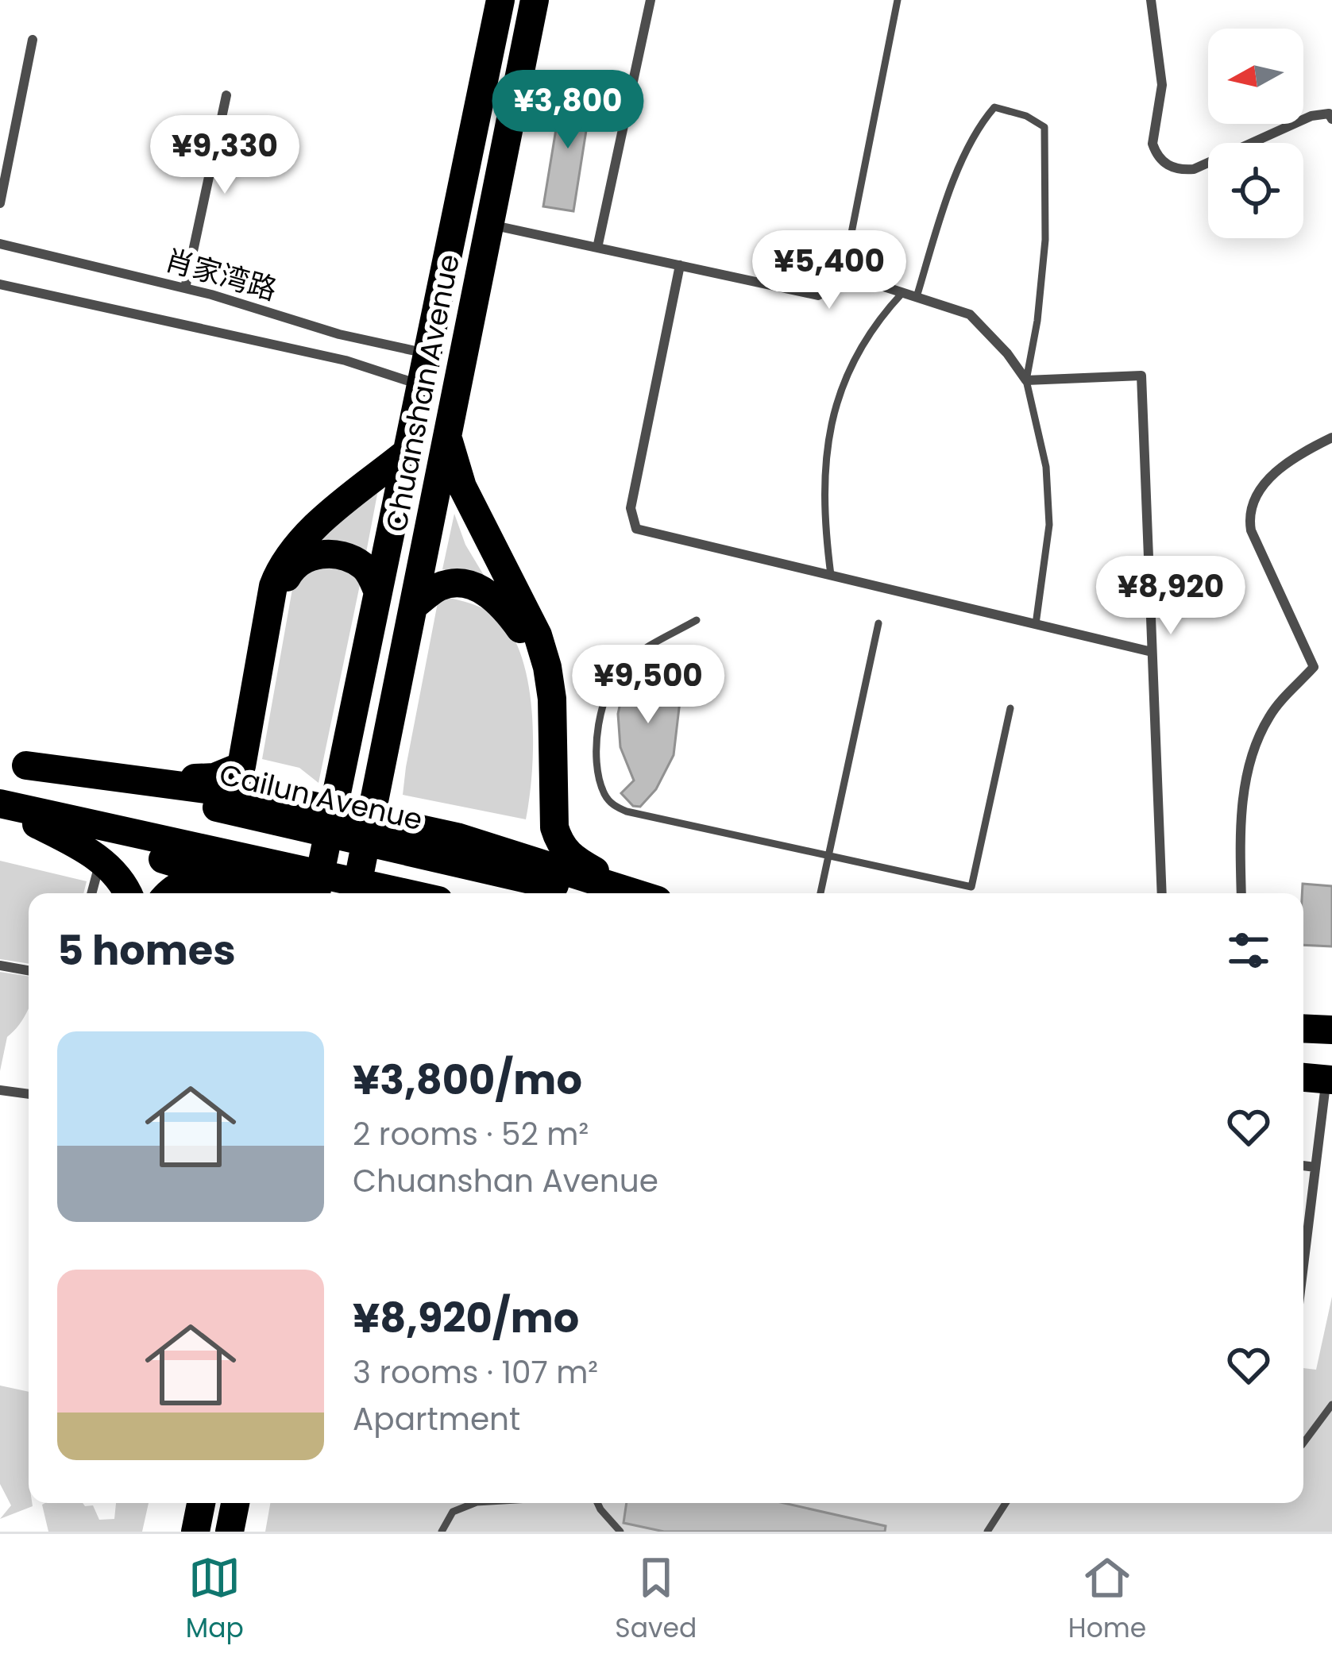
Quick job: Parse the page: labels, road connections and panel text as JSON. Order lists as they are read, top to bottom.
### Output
{
  "streets": {
    "highway": ["Chuanshan Avenue", "Cailun Avenue"],
    "street": ["肖家湾路"]
  },
  "crossings": [
    ["肖家湾路", "Chuanshan Avenue"]
  ],
  "north": "left",
  "page": {
    "price": [
      "¥3,800",
      "¥9,330",
      "¥5,400",
      "¥8,920",
      "¥9,500"
    ],
    "heading": "5 homes",
    "list": [
      {
        "name": "¥3,800/mo",
        "note": "2 rooms · 52 m² · Chuanshan Avenue"
      },
      {
        "name": "¥8,920/mo",
        "note": "3 rooms · 107 m² · Apartment"
      }
    ],
    "tabs": ["Map", "Saved", "Home"]
  }
}
